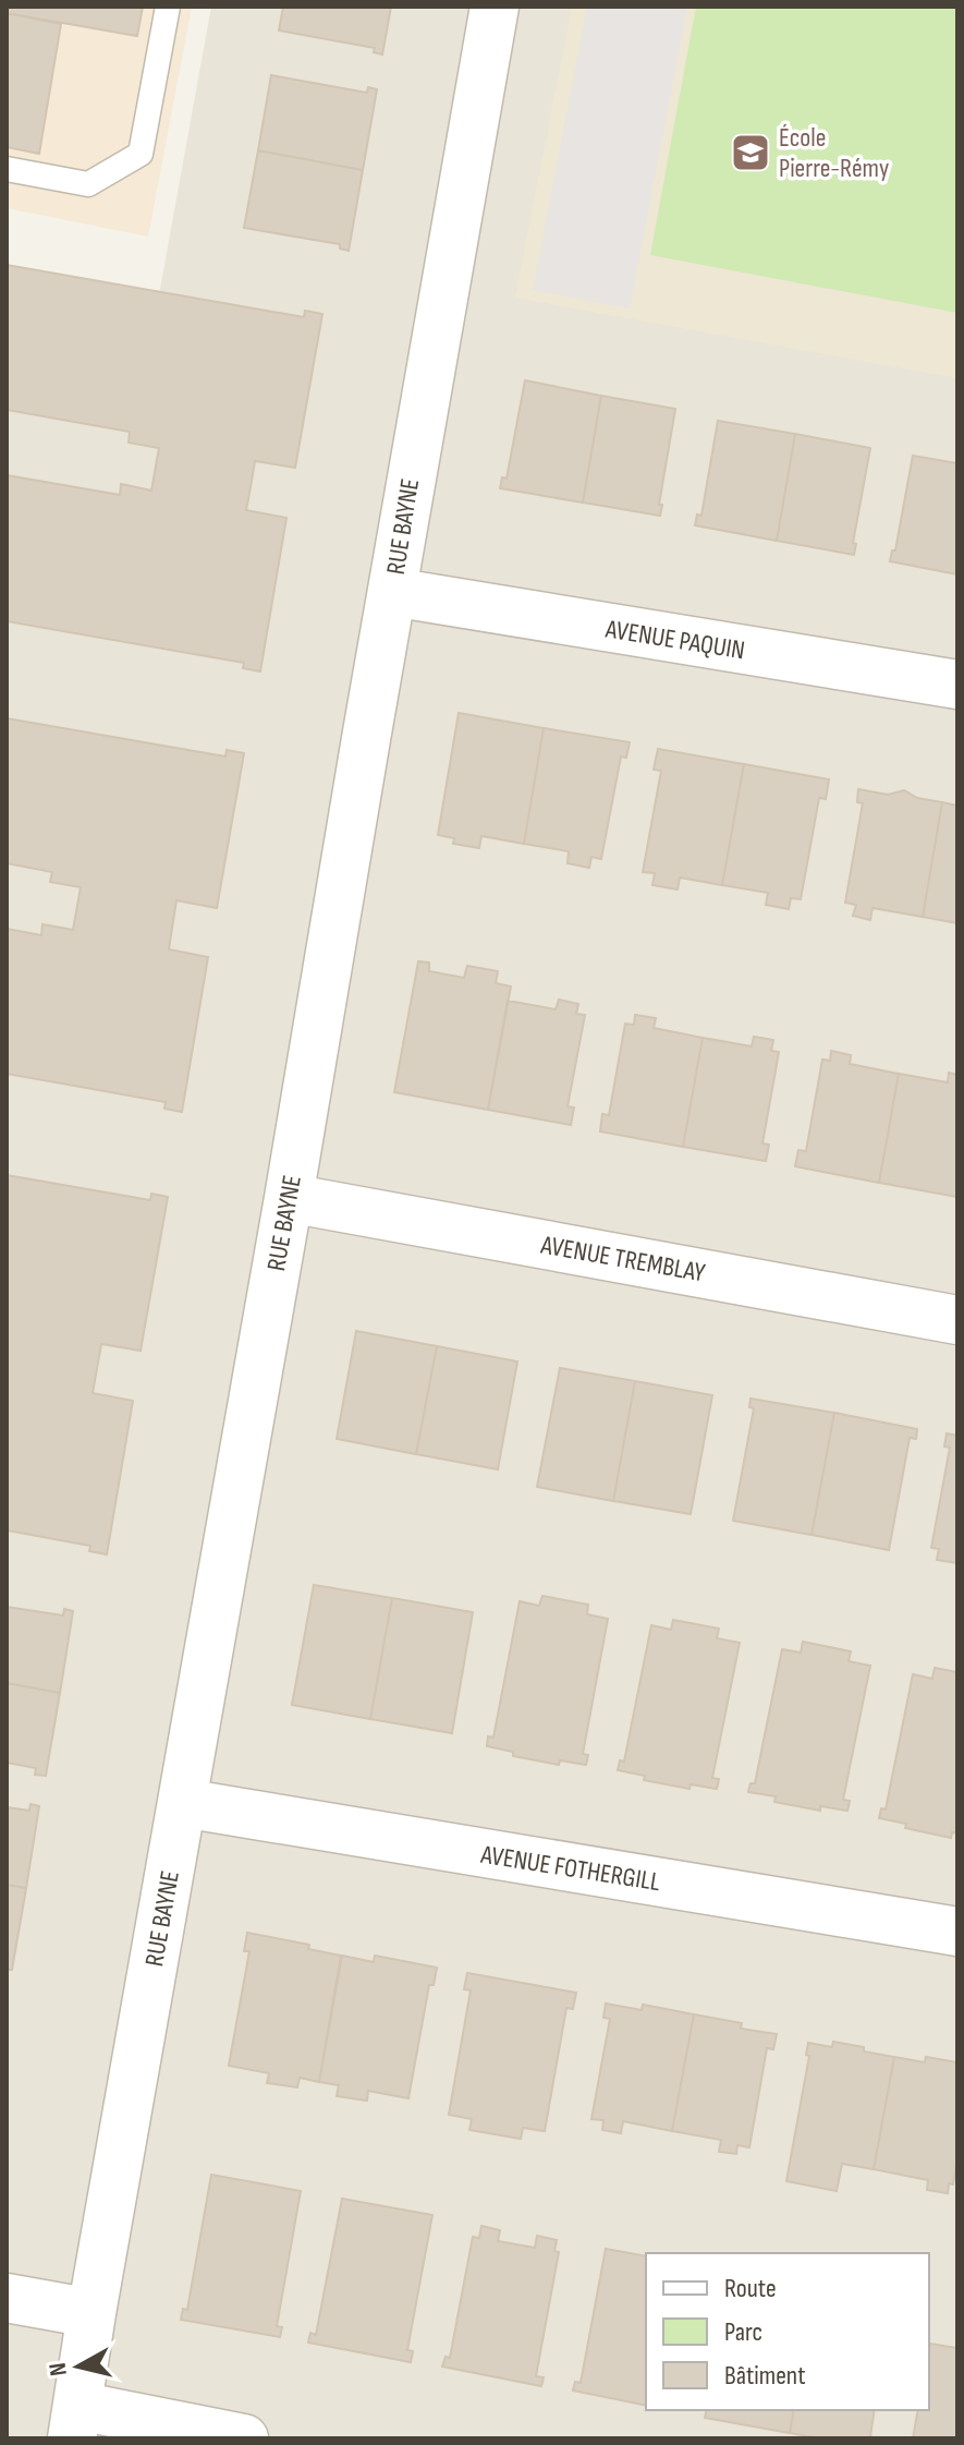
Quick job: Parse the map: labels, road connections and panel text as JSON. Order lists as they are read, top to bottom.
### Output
{
  "streets": {
    "street": [
      "RUE BAYNE",
      "AVENUE PAQUIN",
      "AVENUE TREMBLAY",
      "AVENUE FOTHERGILL"
    ]
  },
  "crossings": [
    ["RUE BAYNE", "AVENUE PAQUIN"],
    ["RUE BAYNE", "AVENUE TREMBLAY"],
    ["RUE BAYNE", "AVENUE FOTHERGILL"]
  ],
  "places": {
    "school or university": ["École Pierre-Rémy"]
  },
  "legend": ["Route", "Parc", "Bâtiment"],
  "north": "left"
}
